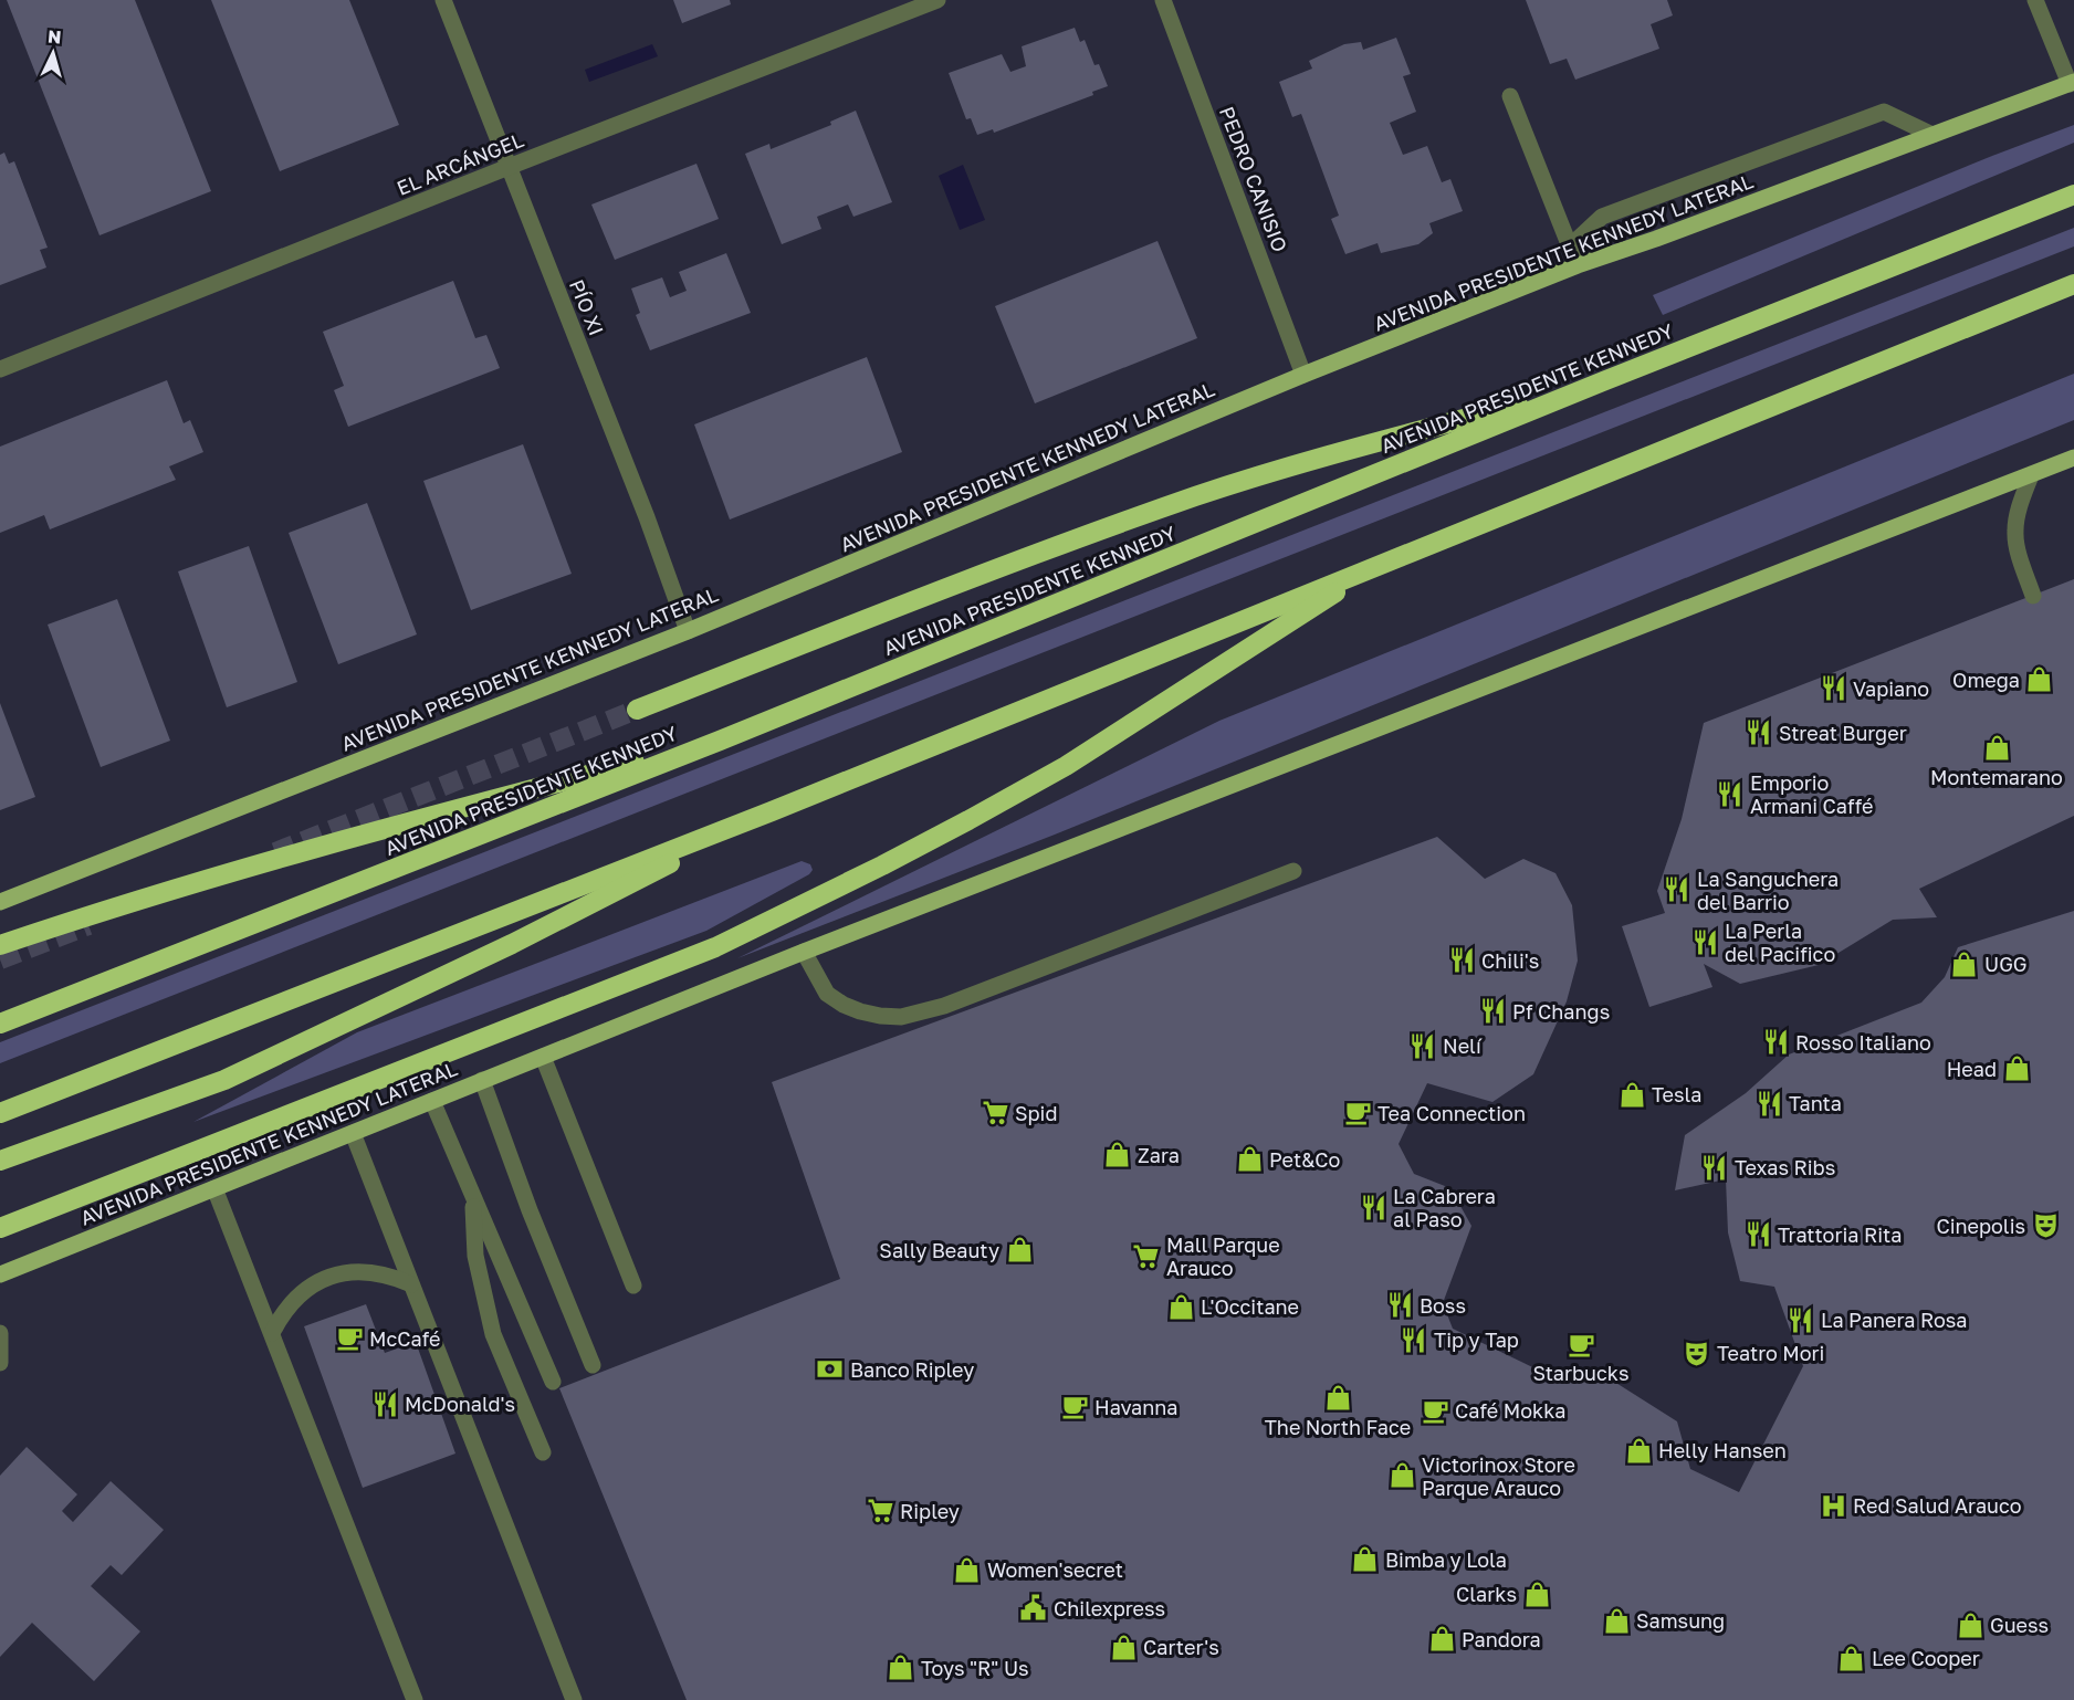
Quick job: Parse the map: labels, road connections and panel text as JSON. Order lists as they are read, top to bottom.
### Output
{
  "streets": {
    "highway": ["AVENIDA PRESIDENTE KENNEDY"],
    "main road": ["AVENIDA PRESIDENTE KENNEDY LATERAL"],
    "street": ["EL ARCÁNGEL", "PEDRO CANISIO", "PÍO XI"]
  },
  "crossings": [
    ["EL ARCÁNGEL", "PÍO XI"],
    ["PEDRO CANISIO", "AVENIDA PRESIDENTE KENNEDY LATERAL"],
    ["AVENIDA PRESIDENTE KENNEDY LATERAL", "PÍO XI"]
  ],
  "places": {
    "shop": [
      "Omega",
      "Montemarano",
      "UGG",
      "Head",
      "Tesla",
      "Zara",
      "Pet&Co",
      "Sally Beauty",
      "L'Occitane",
      "The North Face",
      "Helly Hansen",
      "Victorinox Store Parque Arauco",
      "Bimba y Lola",
      "Women'secret",
      "Clarks",
      "Samsung",
      "Guess",
      "Pandora",
      "Carter's",
      "Lee Cooper",
      "Toys \"R\" Us"
    ],
    "restaurant": [
      "Vapiano",
      "Streat Burger",
      "Emporio Armani Caffé",
      "La Sanguchera del Barrio",
      "La Perla del Pacifico",
      "Chili's",
      "Pf Changs",
      "Rosso Italiano",
      "Nelí",
      "Tanta",
      "Texas Ribs",
      "La Cabrera al Paso",
      "Trattoria Rita",
      "Boss",
      "La Panera Rosa",
      "Tip y Tap",
      "McDonald's"
    ],
    "supermarket": ["Spid", "Mall Parque Arauco", "Ripley"],
    "cafe": [
      "Tea Connection",
      "McCafé",
      "Starbucks",
      "Havanna",
      "Café Mokka"
    ],
    "theatre": ["Cinepolis", "Teatro Mori"],
    "bank": ["Banco Ripley"],
    "hospital": ["Red Salud Arauco"],
    "public building": ["Chilexpress"]
  },
  "north": "top"
}
